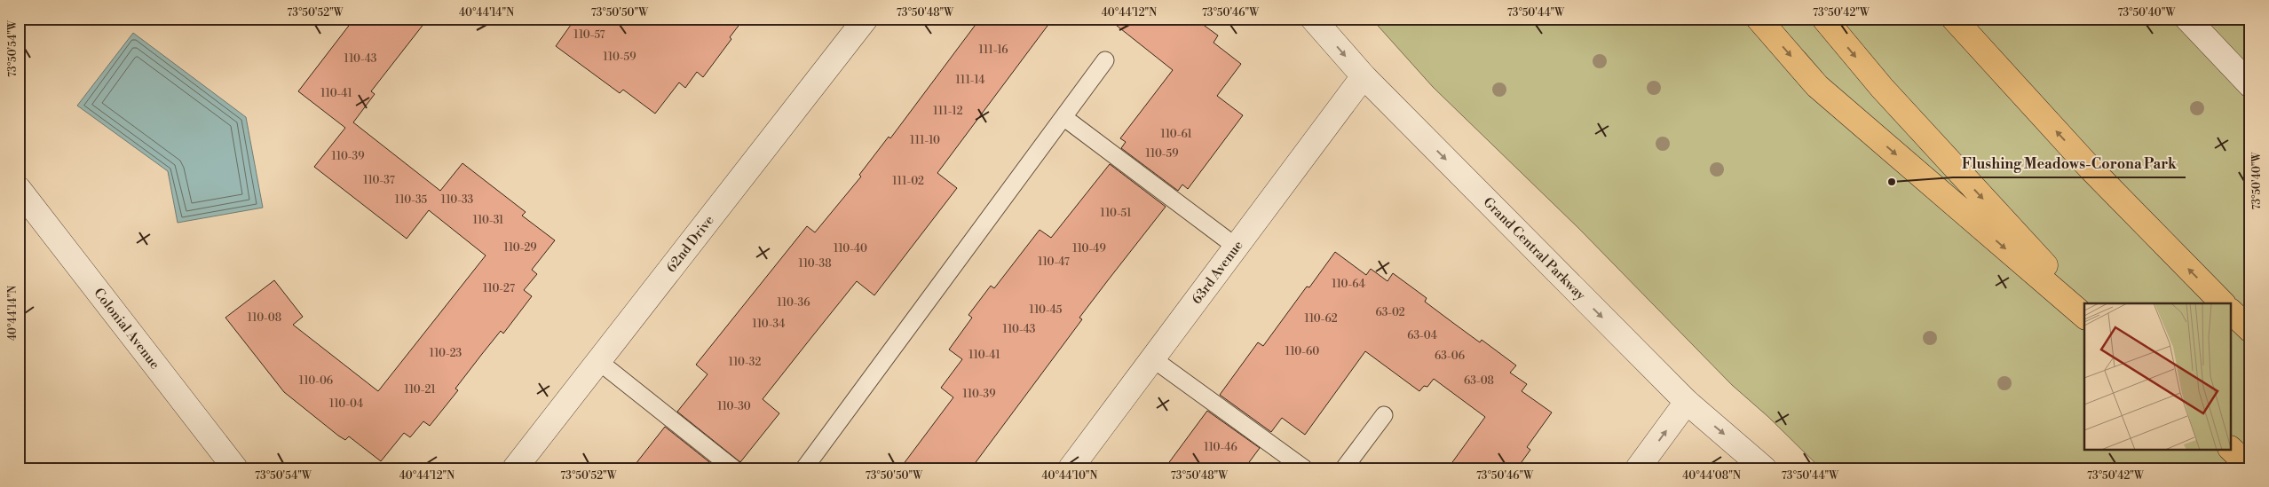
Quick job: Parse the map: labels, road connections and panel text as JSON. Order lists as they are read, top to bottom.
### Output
{
  "streets": {
    "street": [
      "62nd Drive",
      "Grand Central Parkway",
      "63rd Avenue",
      "Colonial Avenue"
    ]
  },
  "crossings": [
    ["Grand Central Parkway", "63rd Avenue"]
  ],
  "one_way": ["Grand Central Parkway"],
  "places": ["Flushing Meadows-Corona Park"],
  "house_numbers": [
    "110-57",
    "111-16",
    "110-59",
    "110-43",
    "111-14",
    "110-41",
    "111-12",
    "110-61",
    "111-10",
    "110-59",
    "110-39",
    "110-37",
    "111-02",
    "110-35",
    "110-33",
    "110-51",
    "110-31",
    "110-29",
    "110-40",
    "110-49",
    "110-47",
    "110-38",
    "110-64",
    "110-27",
    "110-36",
    "110-45",
    "63-02",
    "110-08",
    "110-62",
    "110-34",
    "110-43",
    "63-04",
    "110-60",
    "110-23",
    "110-41",
    "63-06",
    "110-32",
    "110-06",
    "63-08",
    "110-21",
    "110-39",
    "110-04",
    "110-30",
    "110-46"
  ],
  "coordinates": [
    "73°50'52\"W",
    "40°44'14\"N",
    "73°50'50\"W",
    "73°50'48\"W",
    "40°44'12\"N",
    "73°50'46\"W",
    "73°50'44\"W",
    "73°50'42\"W",
    "73°50'40\"W",
    "73°50'54\"W",
    "40°44'10\"N",
    "40°44'08\"N"
  ]
}
